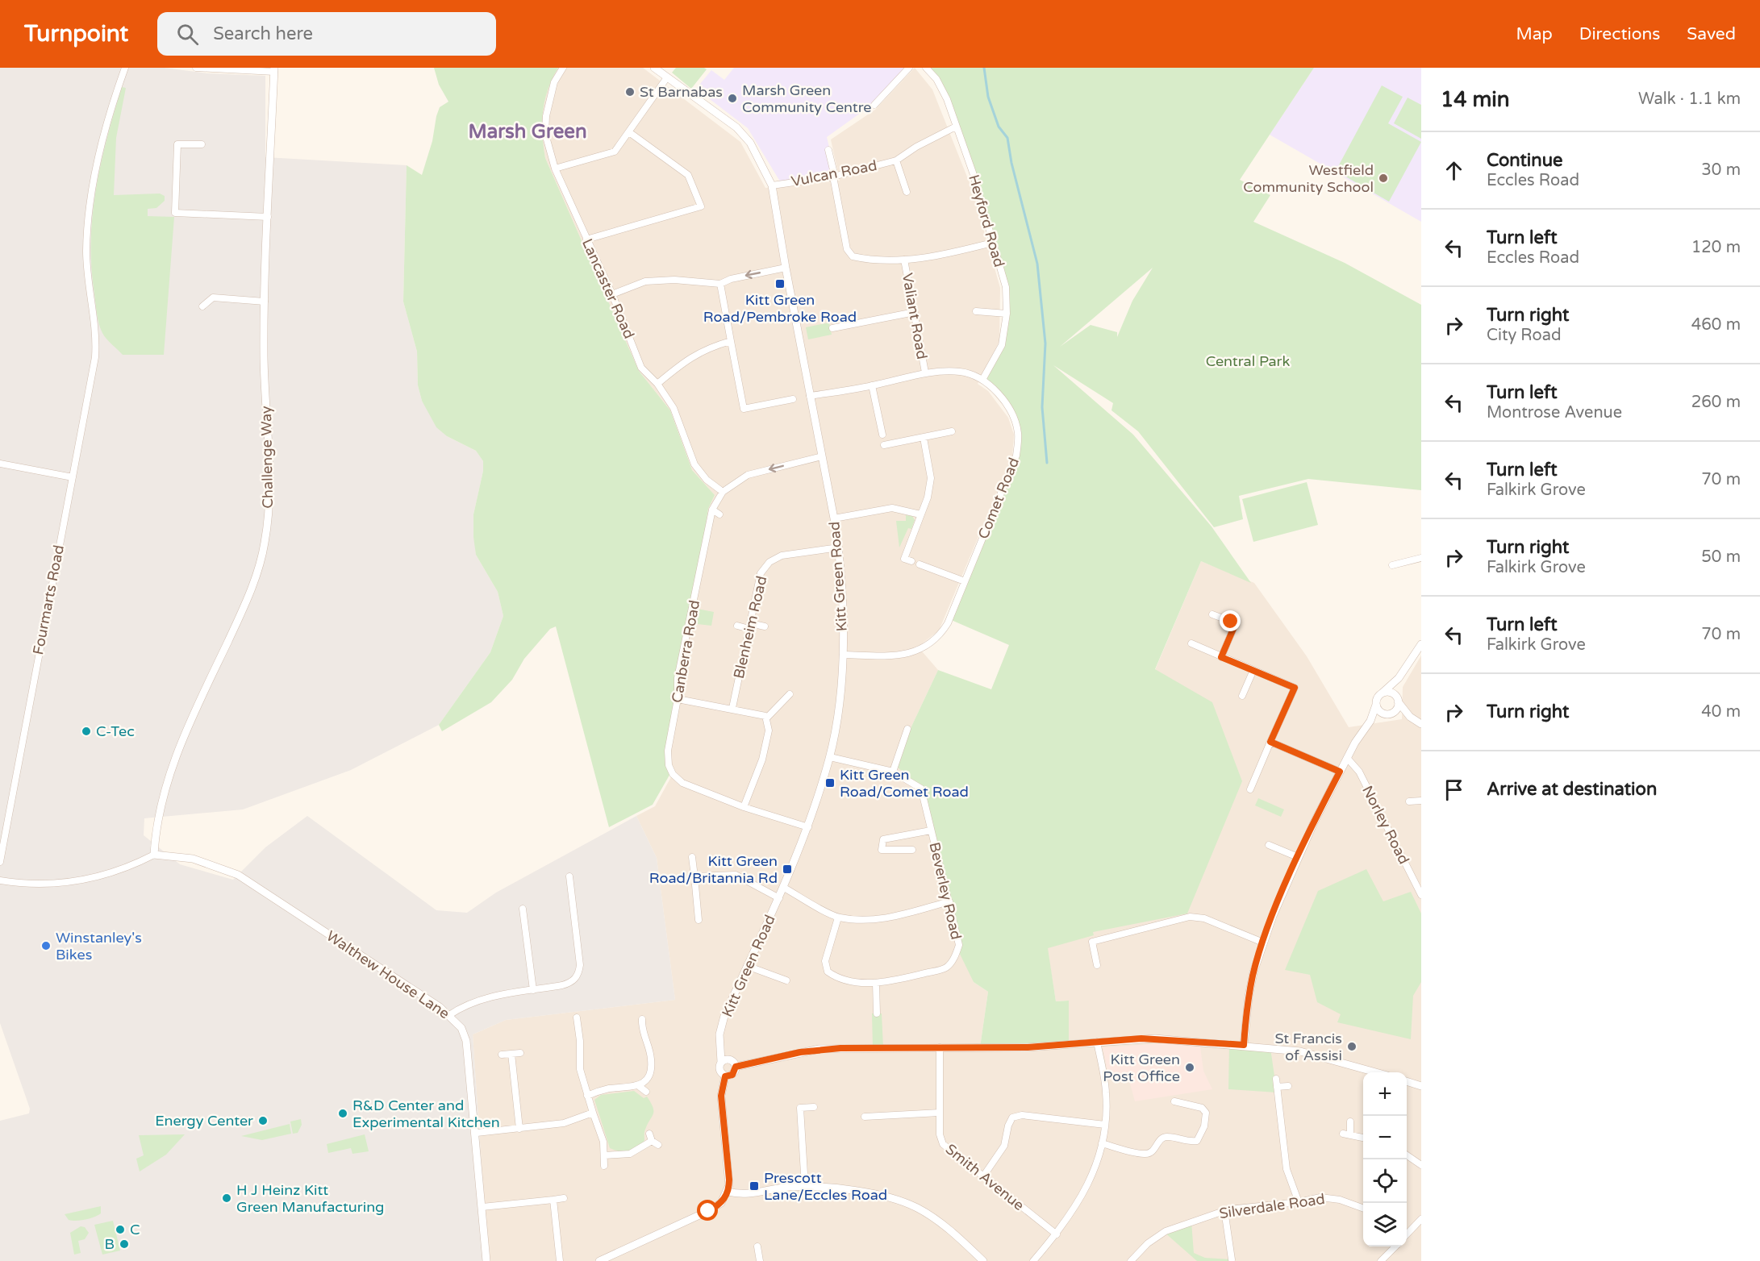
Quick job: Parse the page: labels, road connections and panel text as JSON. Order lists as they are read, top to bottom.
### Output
{
  "streets": {
    "street": [
      "Vulcan Road",
      "Heyford Road",
      "Lancaster Road",
      "Valiant Road",
      "Challenge Way",
      "Comet Road",
      "Kitt Green Road",
      "Fourmarts Road",
      "Blenheim Road",
      "Canberra Road",
      "Norley Road",
      "Beverley Road",
      "Walthew House Lane",
      "Smith Avenue",
      "Silverdale Road"
    ]
  },
  "crossings": [
    ["Vulcan Road", "Heyford Road"],
    ["Vulcan Road", "Kitt Green Road"],
    ["Heyford Road", "Comet Road"],
    ["Lancaster Road", "Canberra Road"],
    ["Valiant Road", "Comet Road"],
    ["Challenge Way", "Walthew House Lane"],
    ["Comet Road", "Kitt Green Road"],
    ["Kitt Green Road", "Blenheim Road"],
    ["Kitt Green Road", "Canberra Road"],
    ["Kitt Green Road", "Beverley Road"]
  ],
  "districts": ["Marsh Green"],
  "parks": ["Central Park"],
  "places": {
    "other": [
      "St Barnabas",
      "Marsh Green Community Centre",
      "Westfield Community School",
      "C-Tec",
      "Winstanley's Bikes",
      "St Francis of Assisi",
      "Kitt Green Post Office",
      "R&D Center and Experimental Kitchen",
      "Energy Center",
      "H J Heinz Kitt Green Manufacturing",
      "C",
      "B"
    ],
    "transit": [
      "Kitt Green Road/Pembroke Road",
      "Kitt Green Road/Comet Road",
      "Kitt Green Road/Britannia Rd",
      "Prescott Lane/Eccles Road"
    ]
  },
  "page": {
    "header": "Turnpoint",
    "search": "Search here",
    "nav": ["Map", "Directions", "Saved"],
    "heading": ["14 min", "Walk · 1.1 km"],
    "list": [
      ["Continue", "Eccles Road", "30 m"],
      ["Turn left", "Eccles Road", "120 m"],
      ["Turn right", "City Road", "460 m"],
      ["Turn left", "Montrose Avenue", "260 m"],
      ["Turn left", "Falkirk Grove", "70 m"],
      ["Turn right", "Falkirk Grove", "50 m"],
      ["Turn left", "Falkirk Grove", "70 m"],
      ["Turn right", "40 m"],
      "Arrive at destination"
    ],
    "map_buttons": ["+", "−"]
  }
}
